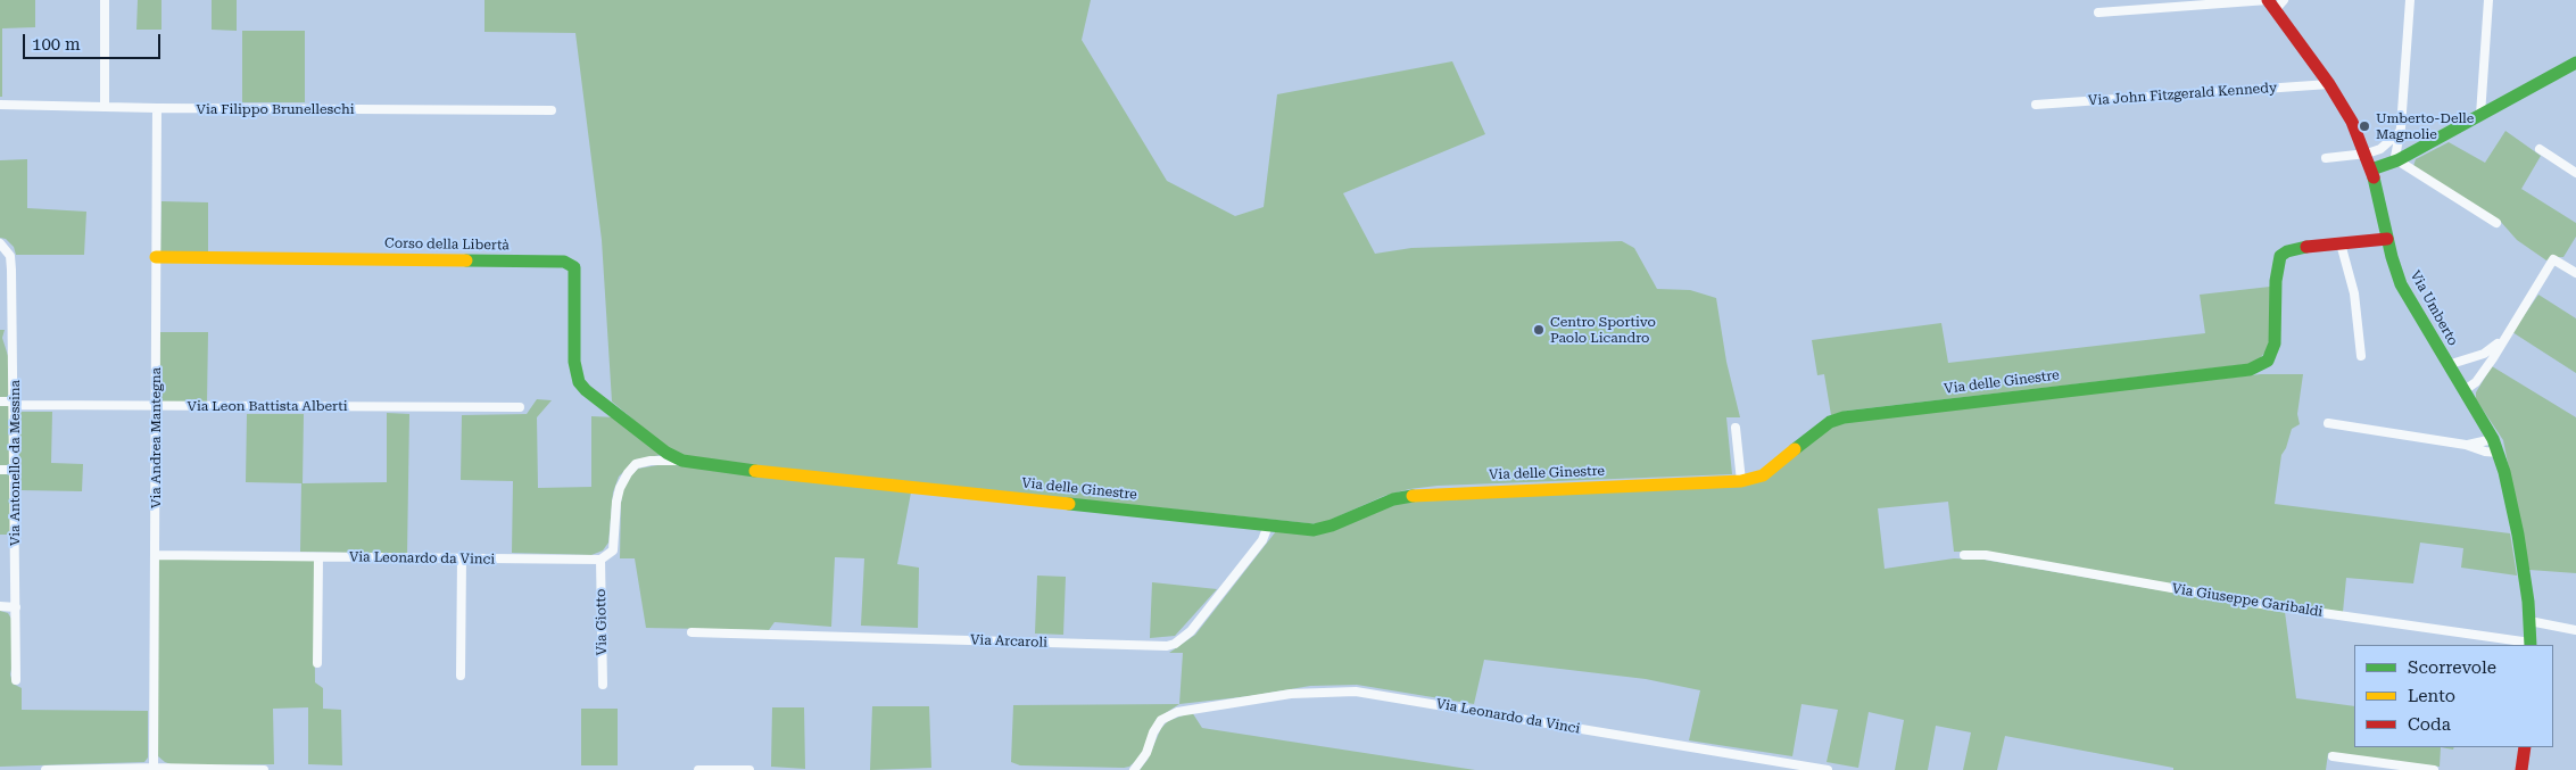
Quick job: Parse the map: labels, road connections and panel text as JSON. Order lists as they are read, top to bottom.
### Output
{
  "streets": {
    "street": [
      "Via John Fitzgerald Kennedy",
      "Via Filippo Brunelleschi",
      "Corso della Libertà",
      "Via Umberto",
      "Via delle Ginestre",
      "Via Leon Battista Alberti",
      "Via Andrea Mantegna",
      "Via Antonello da Messina",
      "Via Leonardo da Vinci",
      "Via Giuseppe Garibaldi",
      "Via Giotto",
      "Via Arcaroli"
    ]
  },
  "crossings": [
    ["Via John Fitzgerald Kennedy", "Via Umberto"],
    ["Via Filippo Brunelleschi", "Via Andrea Mantegna"],
    ["Corso della Libertà", "Via delle Ginestre"],
    ["Corso della Libertà", "Via Andrea Mantegna"],
    ["Via Umberto", "Via delle Ginestre"],
    ["Via Umberto", "Via Giuseppe Garibaldi"],
    ["Via delle Ginestre", "Via Arcaroli"],
    ["Via Leon Battista Alberti", "Via Andrea Mantegna"],
    ["Via Leon Battista Alberti", "Via Antonello da Messina"],
    ["Via Andrea Mantegna", "Via Leonardo da Vinci"],
    ["Via Leonardo da Vinci", "Via Giotto"]
  ],
  "places": ["Umberto-Delle Magnolie", "Centro Sportivo Paolo Licandro"],
  "legend": ["Scorrevole", "Lento", "Coda"],
  "scale_bar": "100 m"
}
